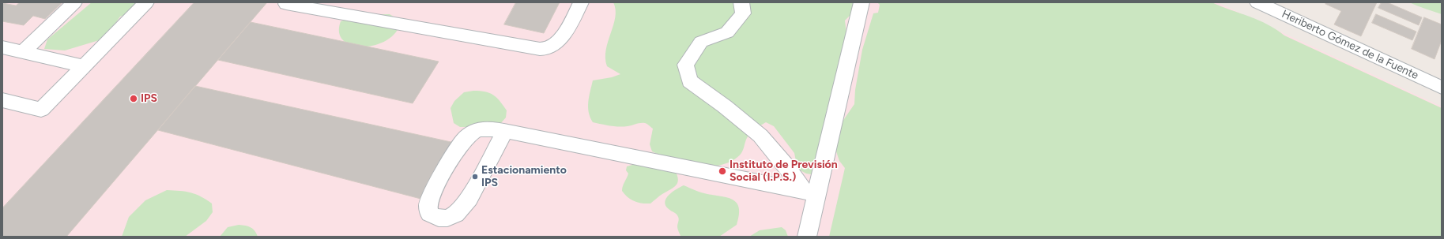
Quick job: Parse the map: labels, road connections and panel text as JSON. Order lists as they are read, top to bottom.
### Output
{
  "streets": {
    "street": ["Heriberto Gómez de la Fuente"]
  },
  "places": ["IPS", "Instituto de Previsión Social (I.P.S.)", "Estacionamiento IPS"]
}
